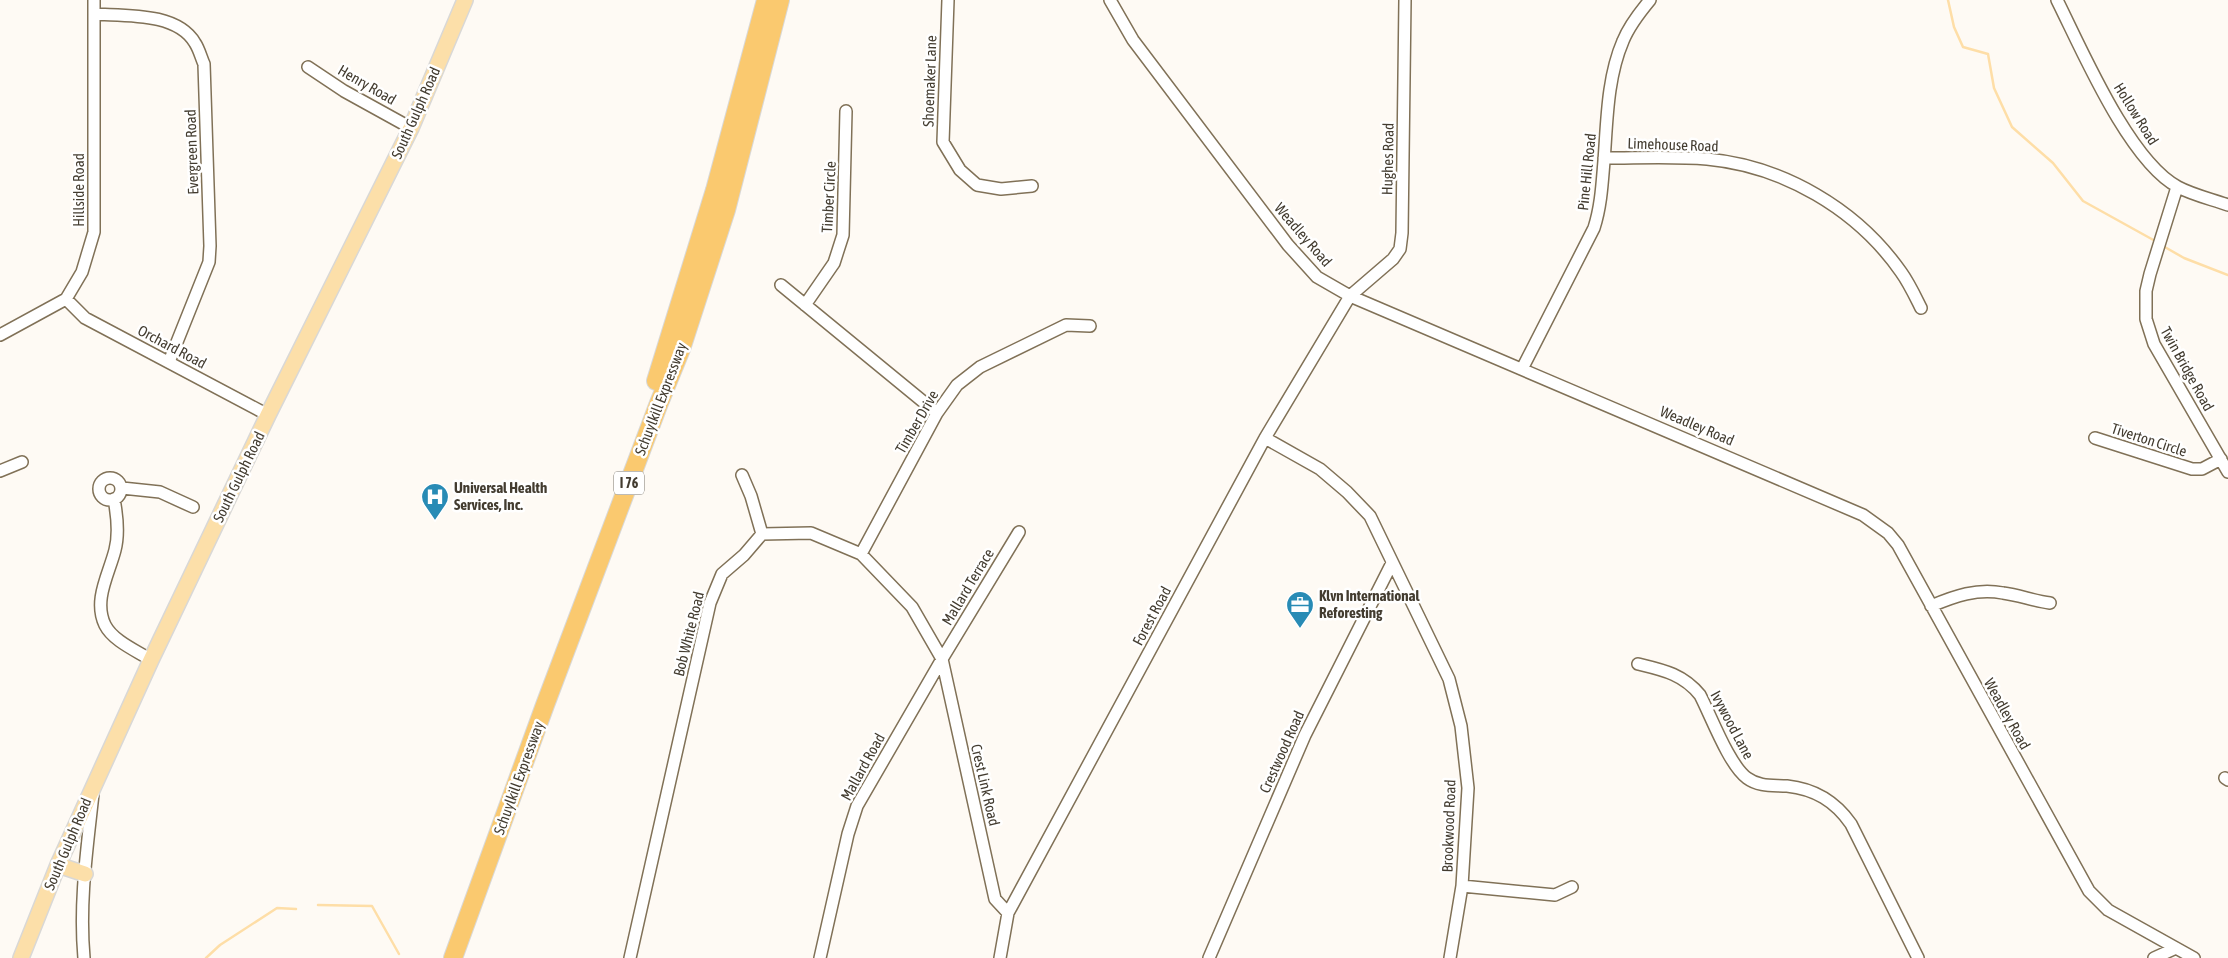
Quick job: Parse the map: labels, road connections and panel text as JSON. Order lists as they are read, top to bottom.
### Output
{
  "streets": {
    "highway": ["Schuylkill Expressway", "I 76"],
    "main road": ["South Gulph Road"],
    "street": [
      "Shoemaker Lane",
      "Henry Road",
      "Hollow Road",
      "Limehouse Road",
      "Evergreen Road",
      "Hughes Road",
      "Pine Hill Road",
      "Hillside Road",
      "Timber Circle",
      "Weadley Road",
      "Orchard Road",
      "Twin Bridge Road",
      "Timber Drive",
      "Tiverton Circle",
      "Mallard Terrace",
      "Forest Road",
      "Bob White Road",
      "Ivywood Lane",
      "Crestwood Road",
      "Mallard Road",
      "Crest Link Road",
      "Brookwood Road"
    ]
  },
  "crossings": [
    ["Henry Road", "South Gulph Road"],
    ["South Gulph Road", "Orchard Road"],
    ["Hollow Road", "Twin Bridge Road"],
    ["Limehouse Road", "Pine Hill Road"],
    ["Evergreen Road", "Hillside Road"],
    ["Evergreen Road", "Orchard Road"],
    ["Hughes Road", "Weadley Road"],
    ["Hughes Road", "Forest Road"],
    ["Pine Hill Road", "Weadley Road"],
    ["Hillside Road", "Orchard Road"],
    ["Weadley Road", "Forest Road"],
    ["Twin Bridge Road", "Tiverton Circle"],
    ["Mallard Terrace", "Mallard Road"],
    ["Mallard Terrace", "Crest Link Road"],
    ["Forest Road", "Crest Link Road"],
    ["Forest Road", "Brookwood Road"],
    ["Crestwood Road", "Brookwood Road"],
    ["Mallard Road", "Crest Link Road"]
  ],
  "places": {
    "hospital": ["Universal Health Services, Inc."],
    "office": ["Klvn International Reforesting"]
  }
}
